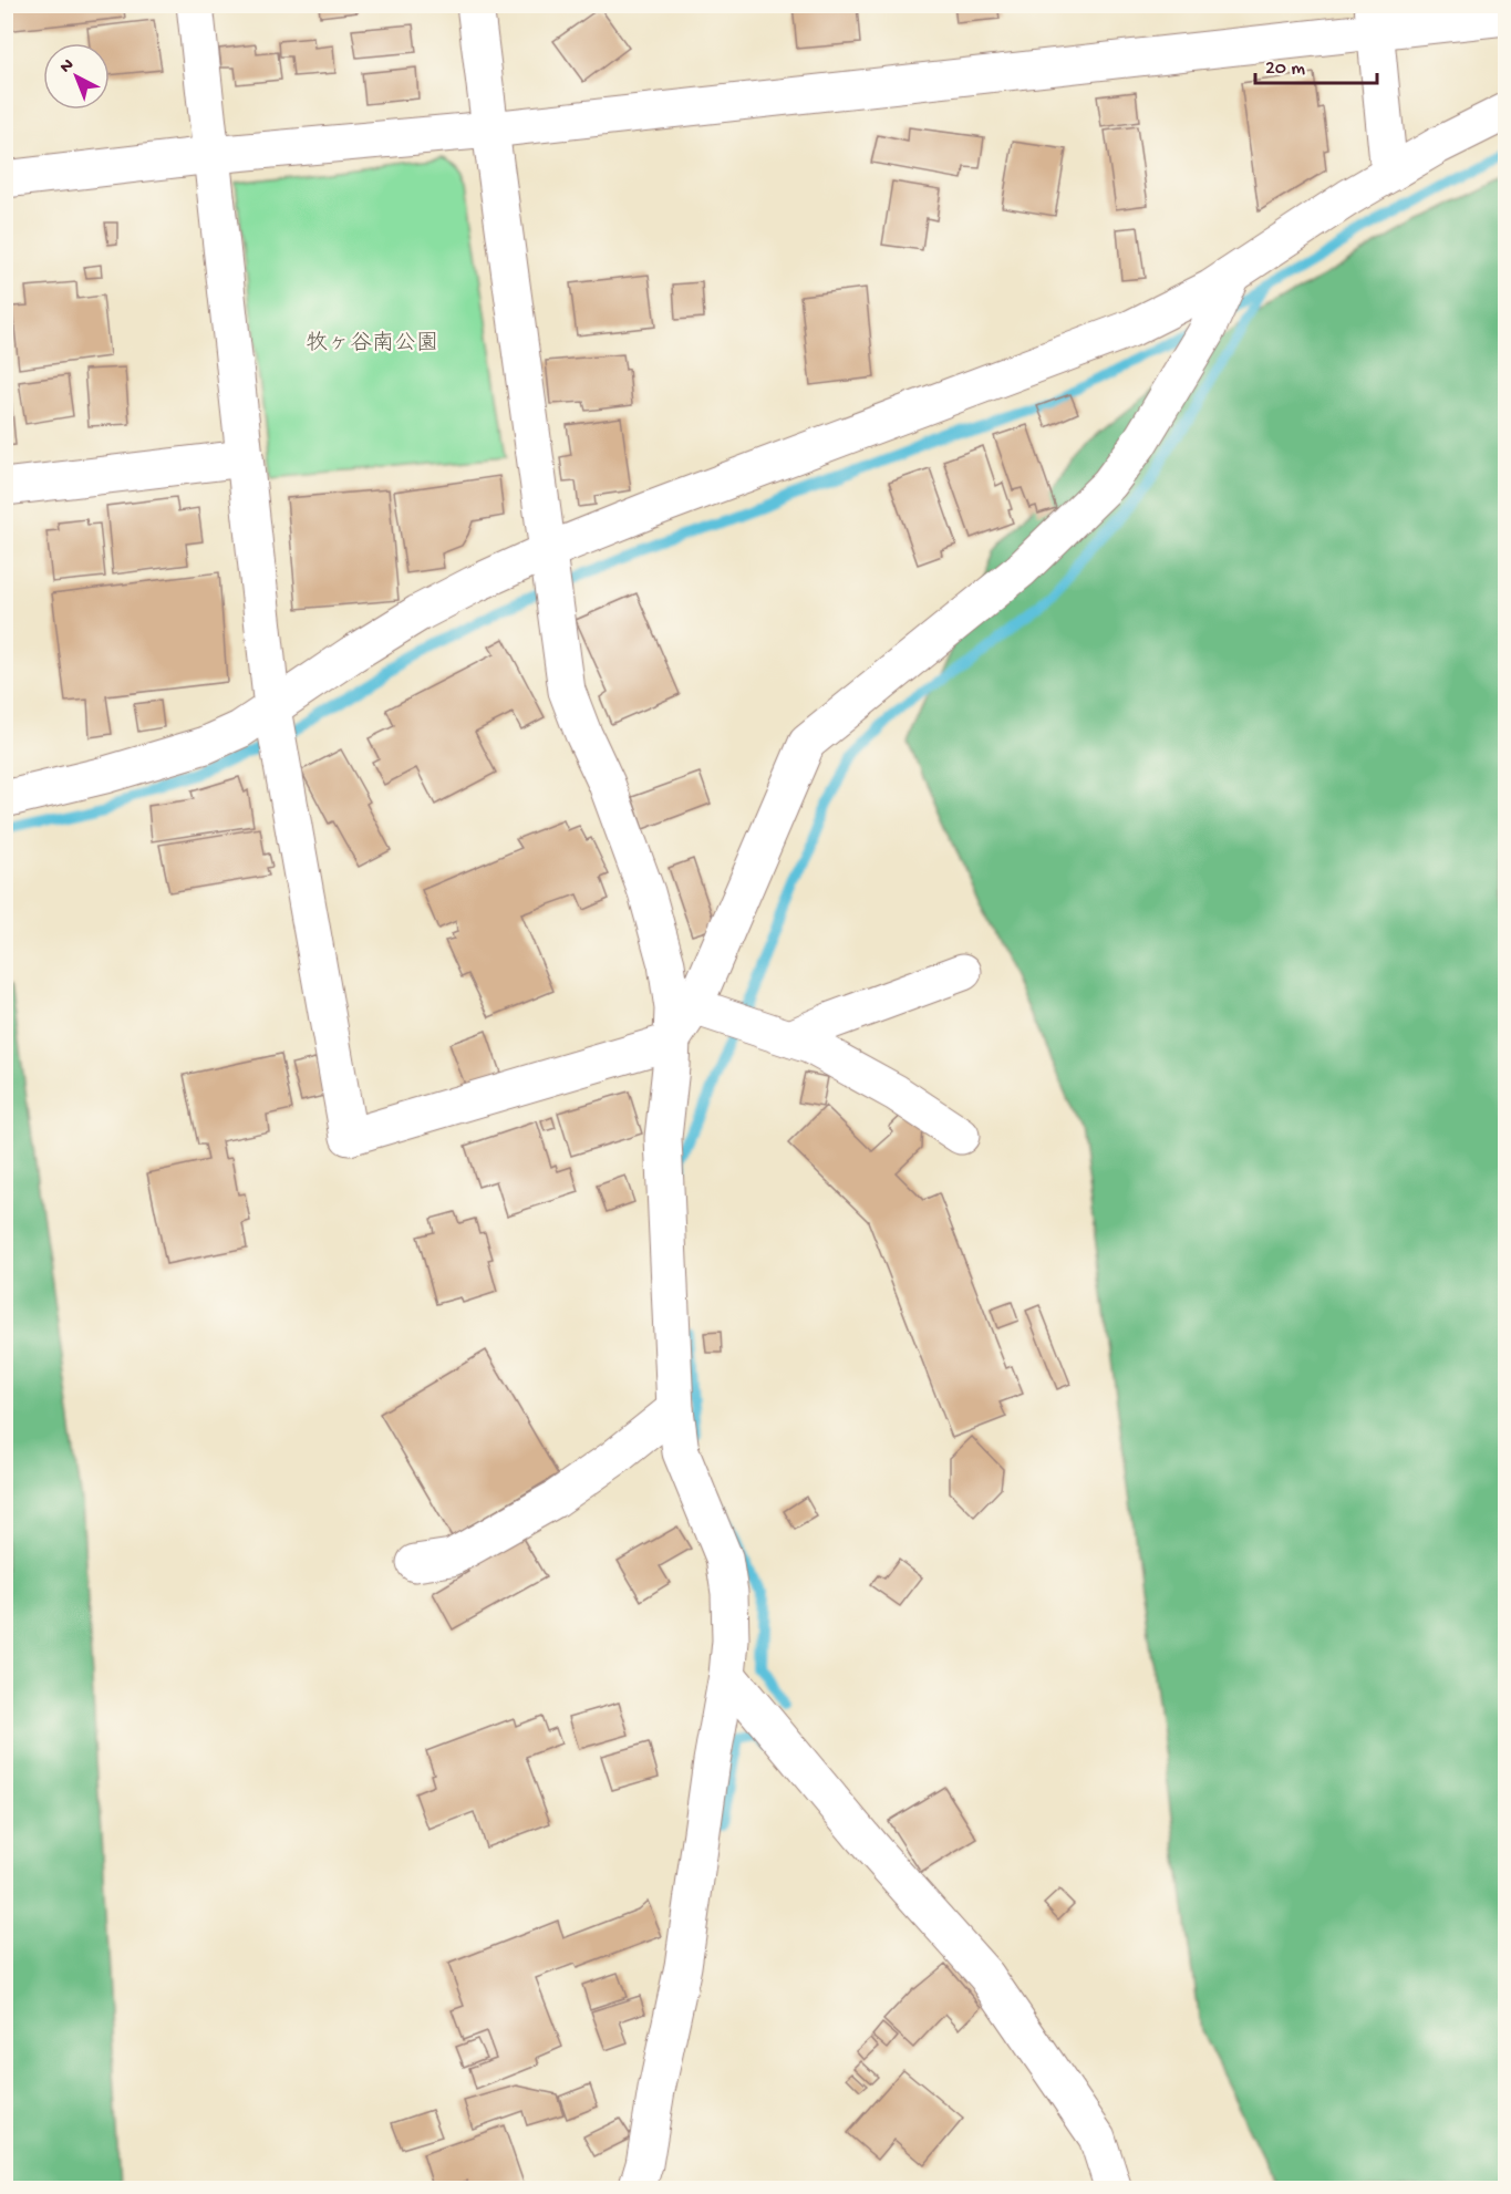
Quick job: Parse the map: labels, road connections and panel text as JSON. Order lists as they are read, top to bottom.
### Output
{
  "parks": ["牧ヶ谷南公園"],
  "scale_bar": "20 m",
  "north": "top left"
}
